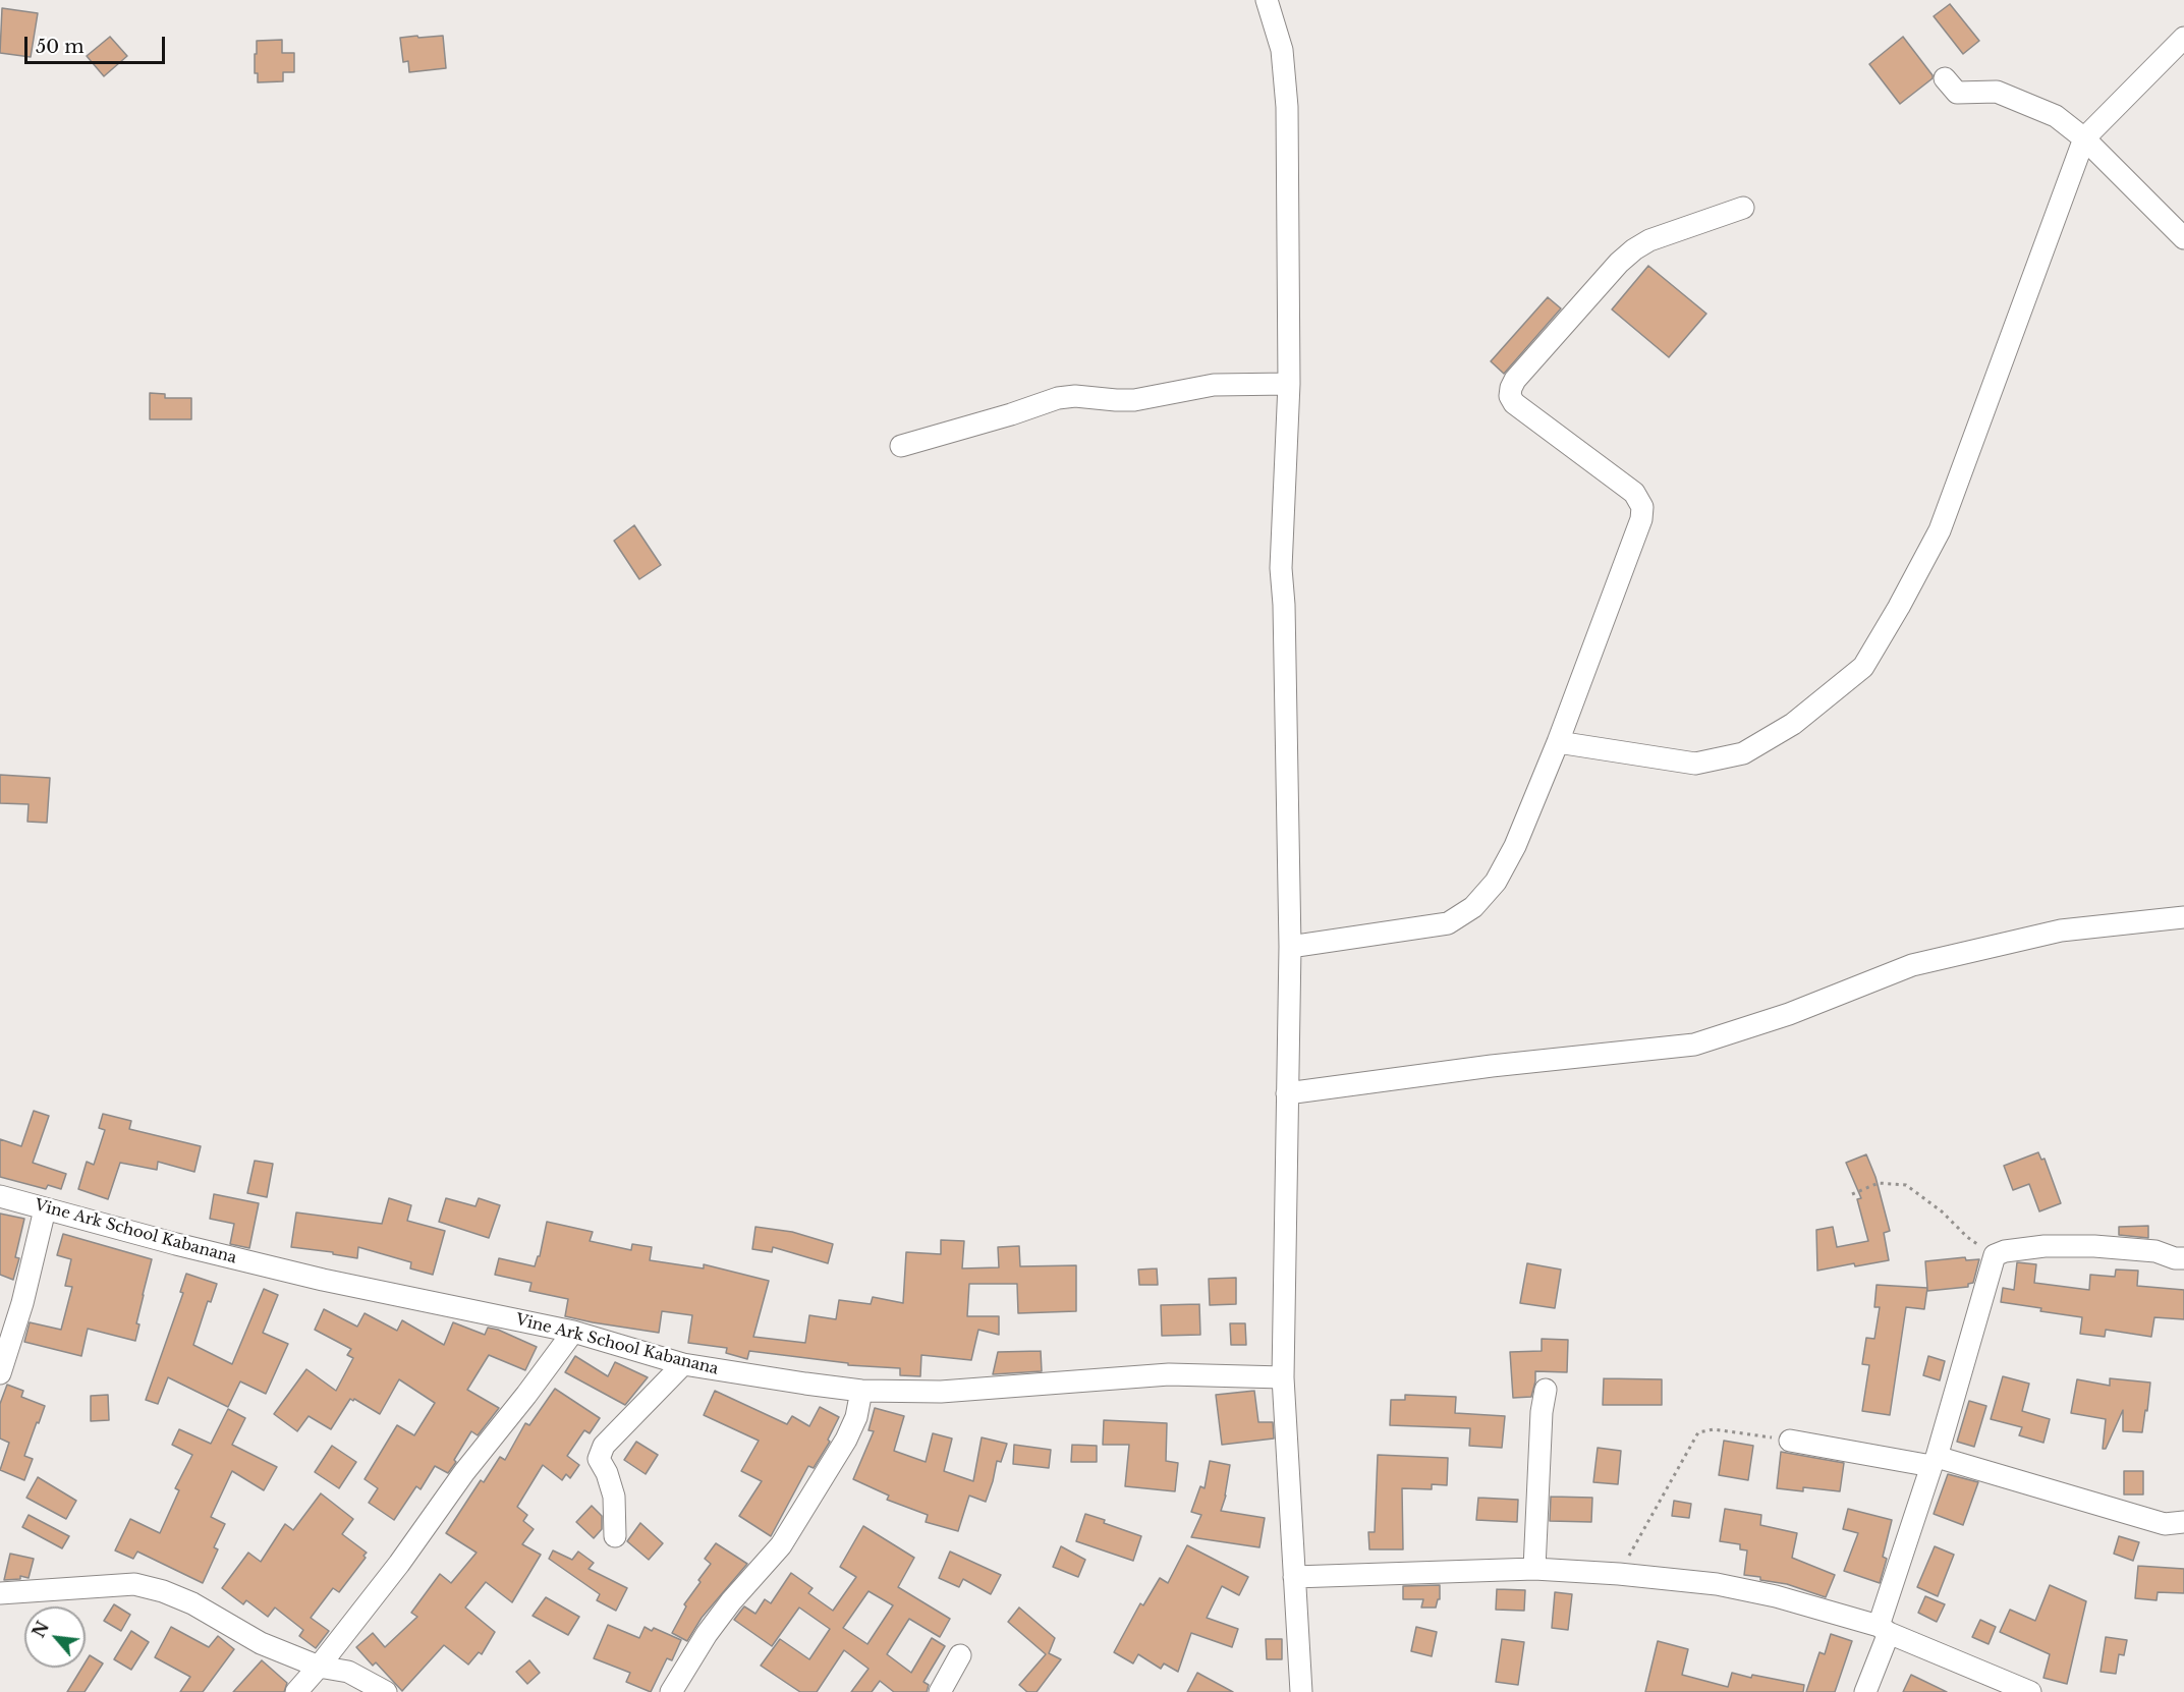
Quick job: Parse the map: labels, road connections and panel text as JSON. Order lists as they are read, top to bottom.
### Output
{
  "streets": {
    "street": ["Vine Ark School Kabanana"]
  },
  "scale_bar": "50 m",
  "north": "top left"
}
